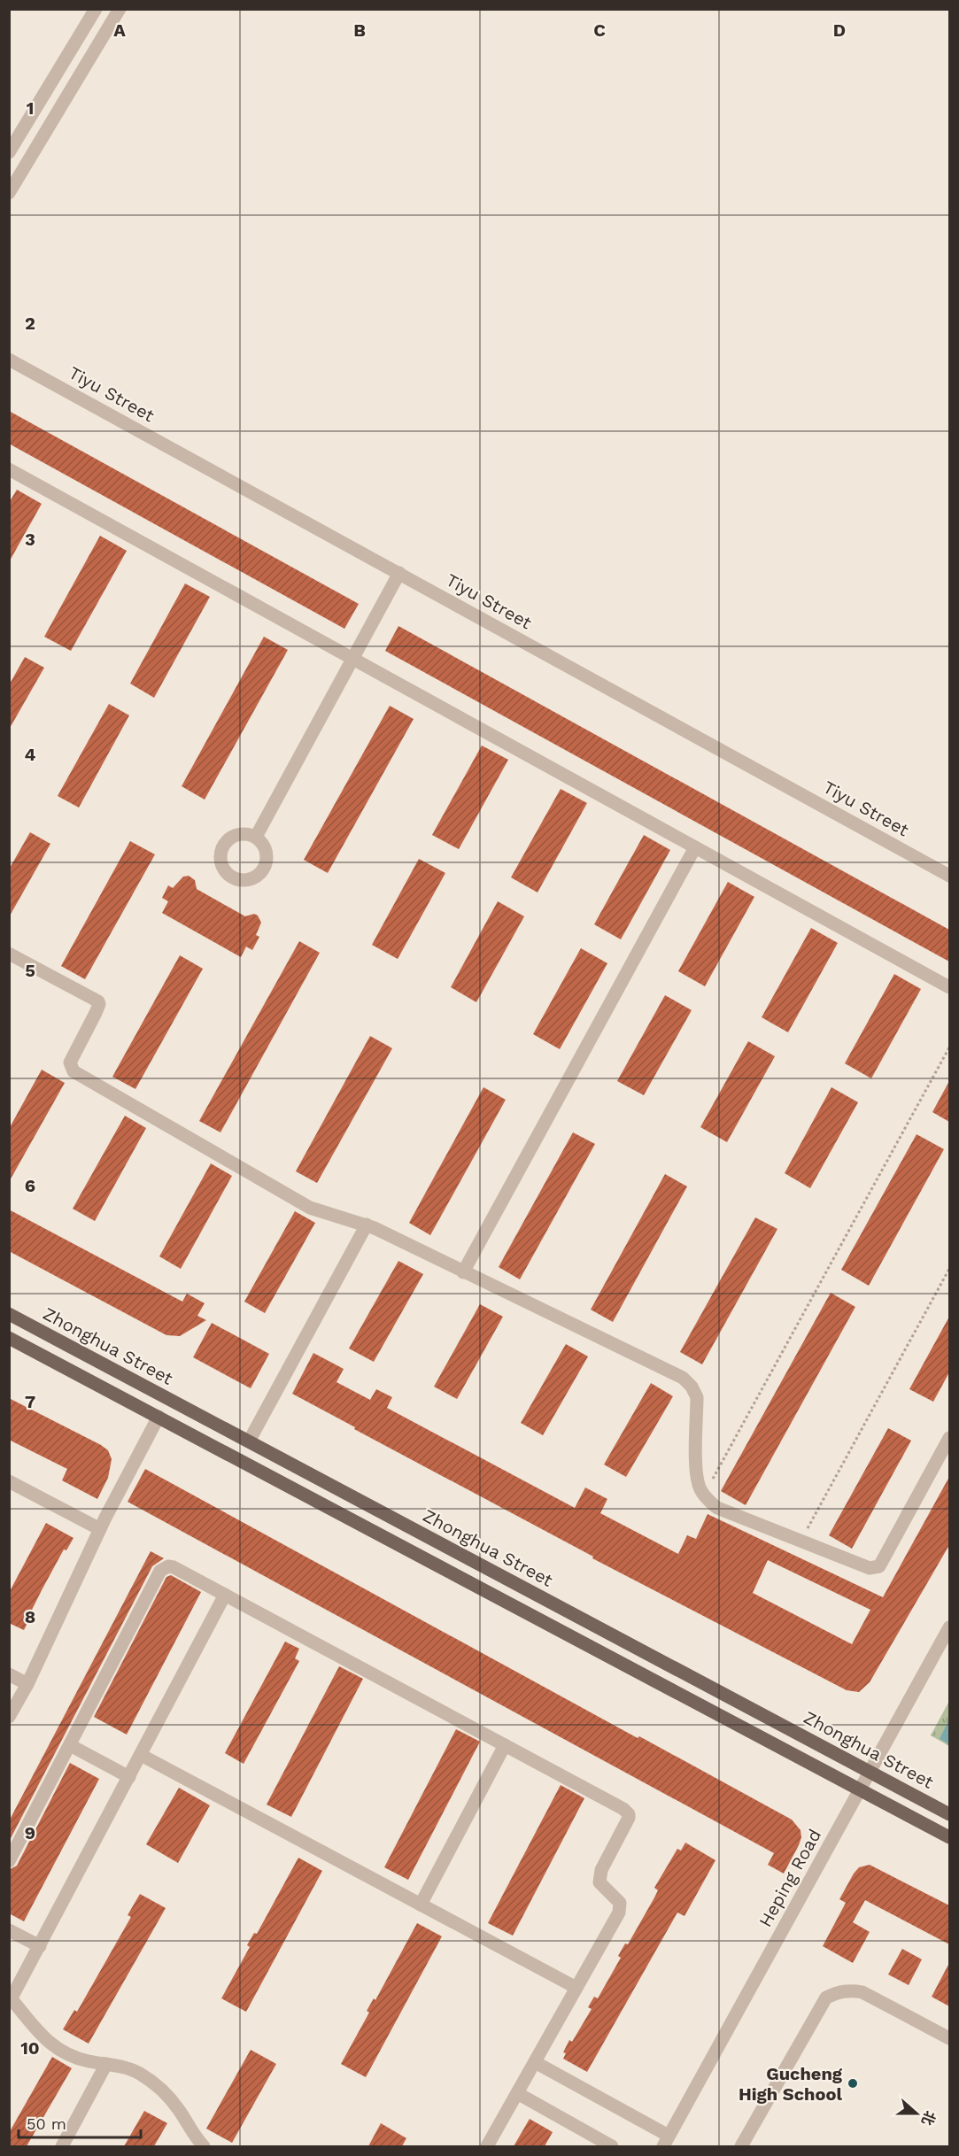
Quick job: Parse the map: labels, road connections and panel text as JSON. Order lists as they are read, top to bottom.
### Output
{
  "streets": {
    "main road": ["Zhonghua Street"],
    "street": ["Tiyu Street", "Heping Road"]
  },
  "crossings": [
    ["Zhonghua Street", "Heping Road"]
  ],
  "places": ["Gucheng High School"],
  "scale_bar": "50 m",
  "north": "right",
  "grid": {
    "columns": [
      "A",
      "B",
      "C",
      "D"
    ],
    "rows": [
      "1",
      "2",
      "3",
      "4",
      "5",
      "6",
      "7",
      "8",
      "9",
      "10"
    ]
  }
}
